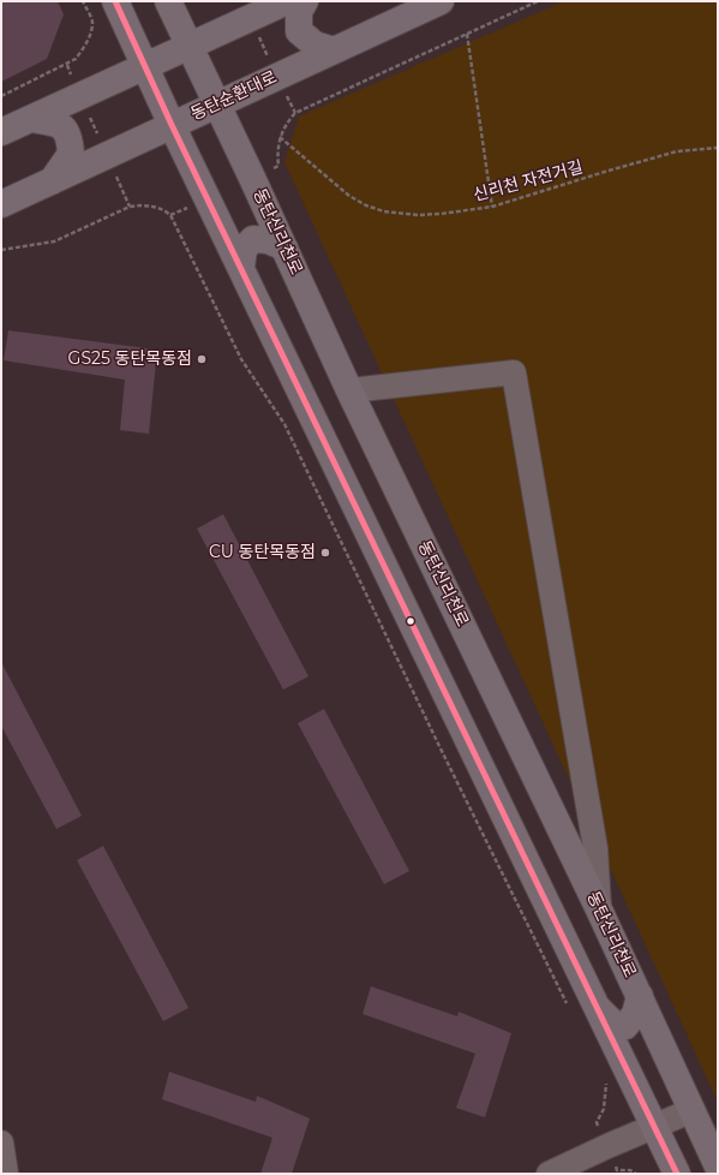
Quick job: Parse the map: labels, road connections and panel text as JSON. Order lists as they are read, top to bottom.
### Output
{
  "streets": {
    "main road": ["동탄순환대로", "동탄신리천로"],
    "path": ["신리천 자전거길"]
  },
  "crossings": [
    ["동탄순환대로", "동탄신리천로"]
  ],
  "places": ["GS25 동탄목동점", "CU 동탄목동점"]
}
